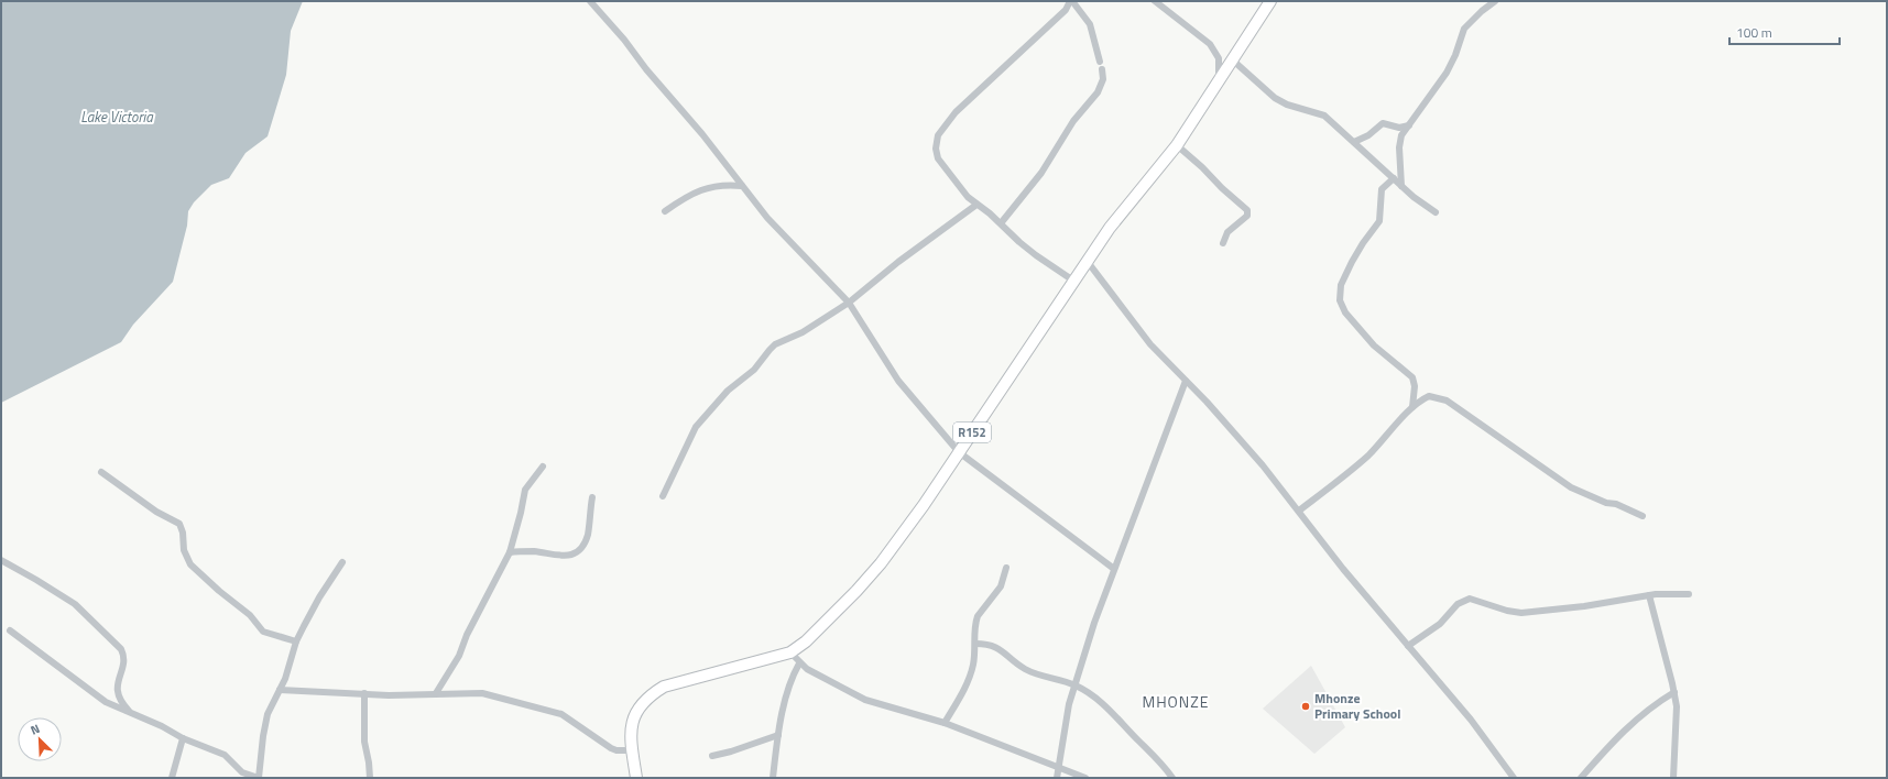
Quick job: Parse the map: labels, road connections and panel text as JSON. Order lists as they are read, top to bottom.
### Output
{
  "streets": {
    "main road": ["R152"]
  },
  "districts": ["MHONZE"],
  "water": ["Lake Victoria"],
  "places": ["Mhonze Primary School"],
  "scale_bar": "100 m",
  "north": "top left"
}
